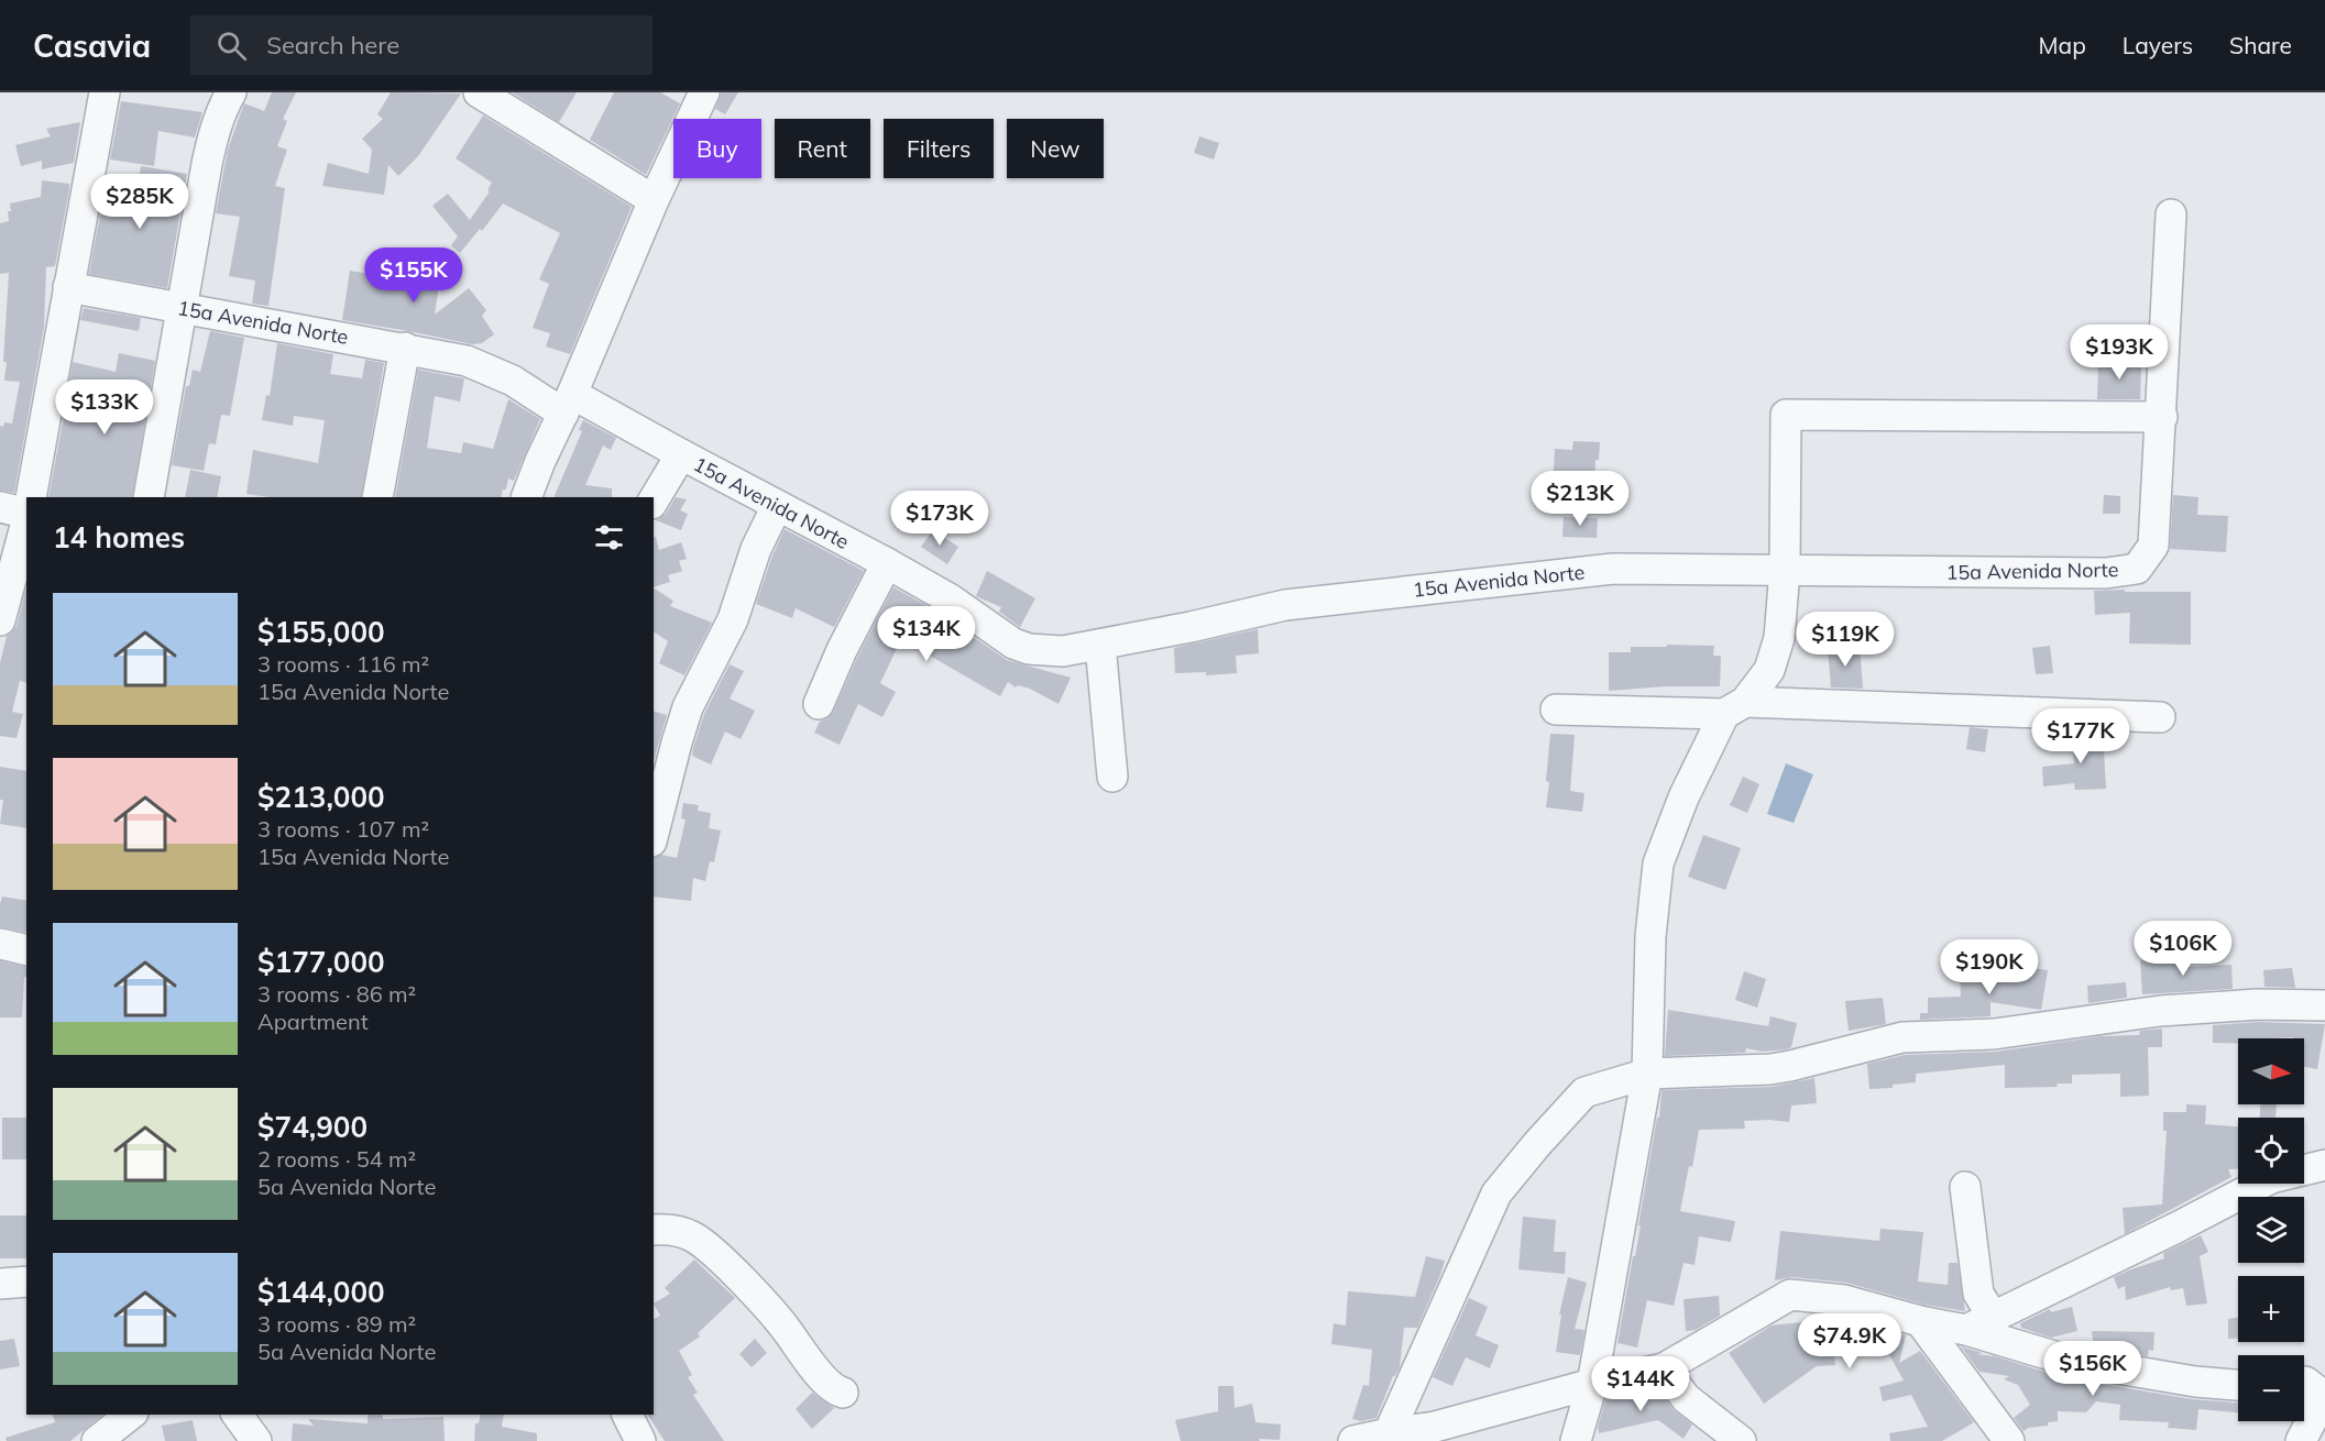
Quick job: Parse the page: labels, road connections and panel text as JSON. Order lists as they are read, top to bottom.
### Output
{
  "streets": {
    "street": ["15a Avenida Norte"]
  },
  "north": "right",
  "page": {
    "header": "Casavia",
    "search": "Search here",
    "nav": ["Map", "Layers", "Share"],
    "chip": [
      "Buy",
      "Rent",
      "Filters",
      "New"
    ],
    "price": [
      "$285K",
      "$155K",
      "$193K",
      "$133K",
      "$213K",
      "$173K",
      "$134K",
      "$119K",
      "$177K",
      "$106K",
      "$190K",
      "$74.9K",
      "$156K",
      "$144K"
    ],
    "heading": "14 homes",
    "list": [
      {
        "name": "$155,000",
        "note": "3 rooms · 116 m² · 15a Avenida Norte"
      },
      {
        "name": "$213,000",
        "note": "3 rooms · 107 m² · 15a Avenida Norte"
      },
      {
        "name": "$177,000",
        "note": "3 rooms · 86 m² · Apartment"
      },
      {
        "name": "$74,900",
        "note": "2 rooms · 54 m² · 5a Avenida Norte"
      },
      {
        "name": "$144,000",
        "note": "3 rooms · 89 m² · 5a Avenida Norte"
      }
    ],
    "map_buttons": ["+", "−"]
  }
}
